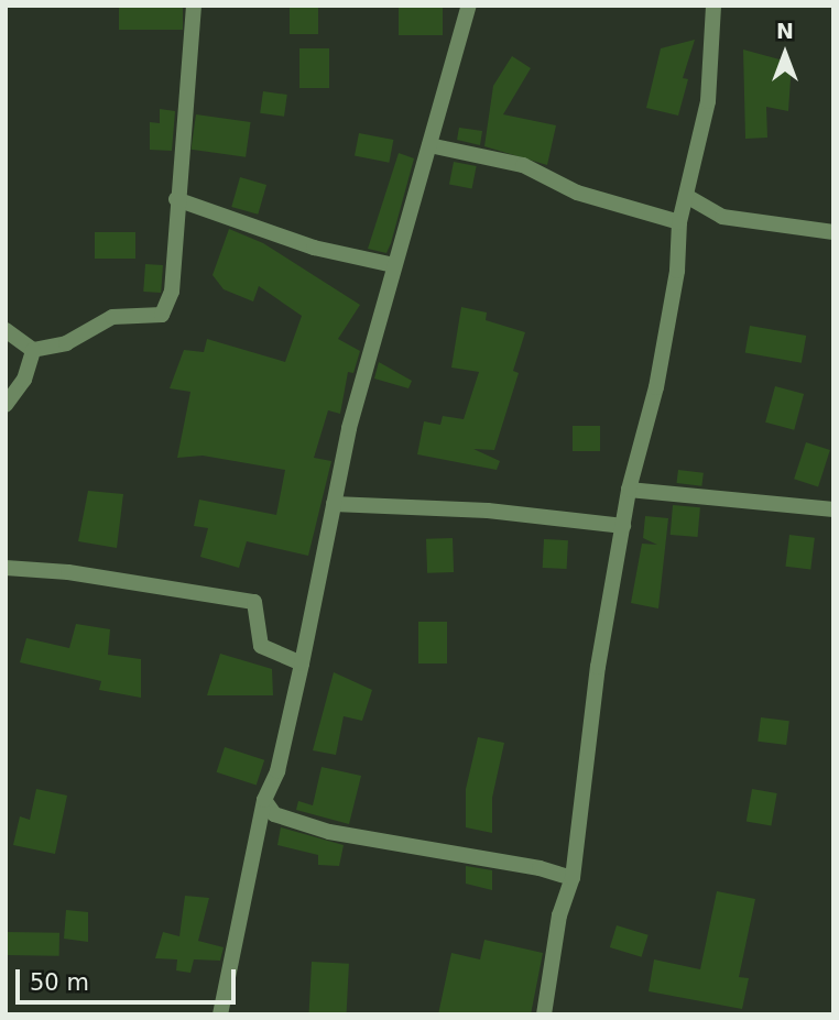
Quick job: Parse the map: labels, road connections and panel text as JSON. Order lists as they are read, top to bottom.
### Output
{
  "scale_bar": "50 m",
  "north": "top"
}
